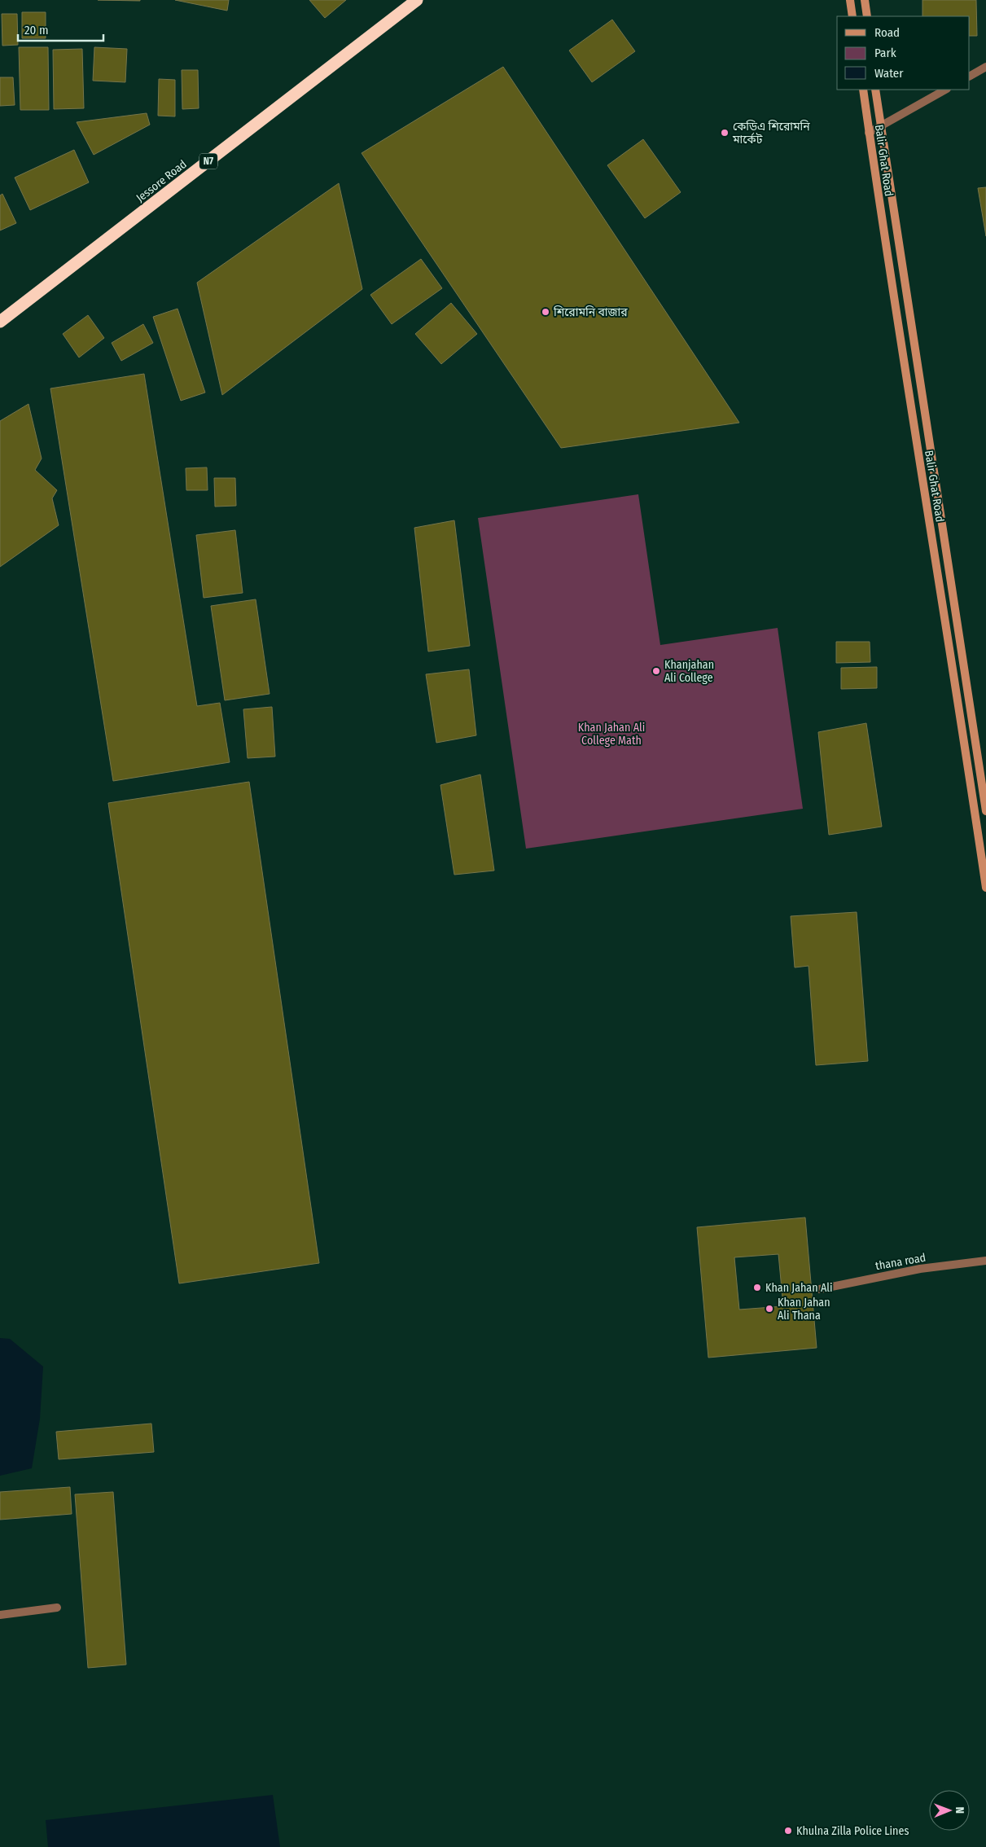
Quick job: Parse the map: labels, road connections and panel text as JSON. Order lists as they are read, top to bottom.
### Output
{
  "streets": {
    "highway": ["N7", "Jessore Road"],
    "street": ["Balir Ghat Road", "thana road"]
  },
  "parks": ["Khan Jahan Ali College Math"],
  "places": [
    "কেডিএ শিরোমনি মার্কেট",
    "শিরোমনি বাজার",
    "Khanjahan Ali College",
    "Khan Jahan Ali",
    "Khan Jahan Ali Thana",
    "Khulna Zilla Police Lines"
  ],
  "legend": ["Road", "Park", "Water"],
  "scale_bar": "20 m",
  "north": "right"
}
